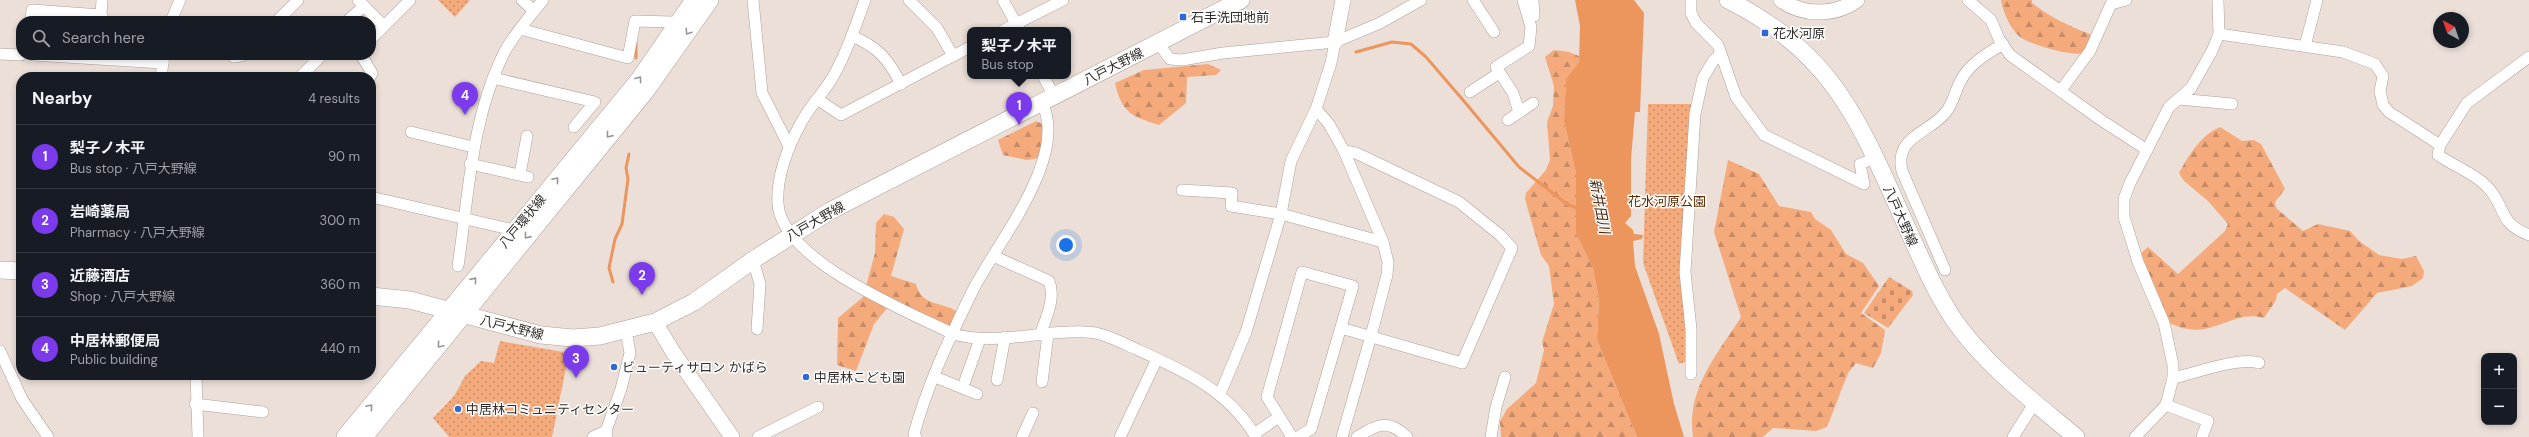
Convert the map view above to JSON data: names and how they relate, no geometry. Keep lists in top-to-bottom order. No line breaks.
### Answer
{"streets":{"main road":["八戸大野線","八戸環状線"]},"crossings":[["八戸大野線","八戸環状線"]],"water":["新井田川"],"parks":["花水河原公園"],"places":{"transit":["石手洗団地前","花水河原"],"other":["ビューティサロン かばら","中居林こども園","中居林コミュニティセンター"]},"north":"top left","page":{"search":"Search here","popup":["梨子ノ木平","Bus stop"],"heading":["Nearby","4 results"],"pins":["4","1","2","3"],"list":[{"mark":"1","name":"梨子ノ木平","note":"Bus stop · 八戸大野線","value":"90 m"},{"mark":"2","name":"岩崎薬局","note":"Pharmacy · 八戸大野線","value":"300 m"},{"mark":"3","name":"近藤酒店","note":"Shop · 八戸大野線","value":"360 m"},{"mark":"4","name":"中居林郵便局","note":"Public building","value":"440 m"}],"map_buttons":["+","−"]}}
